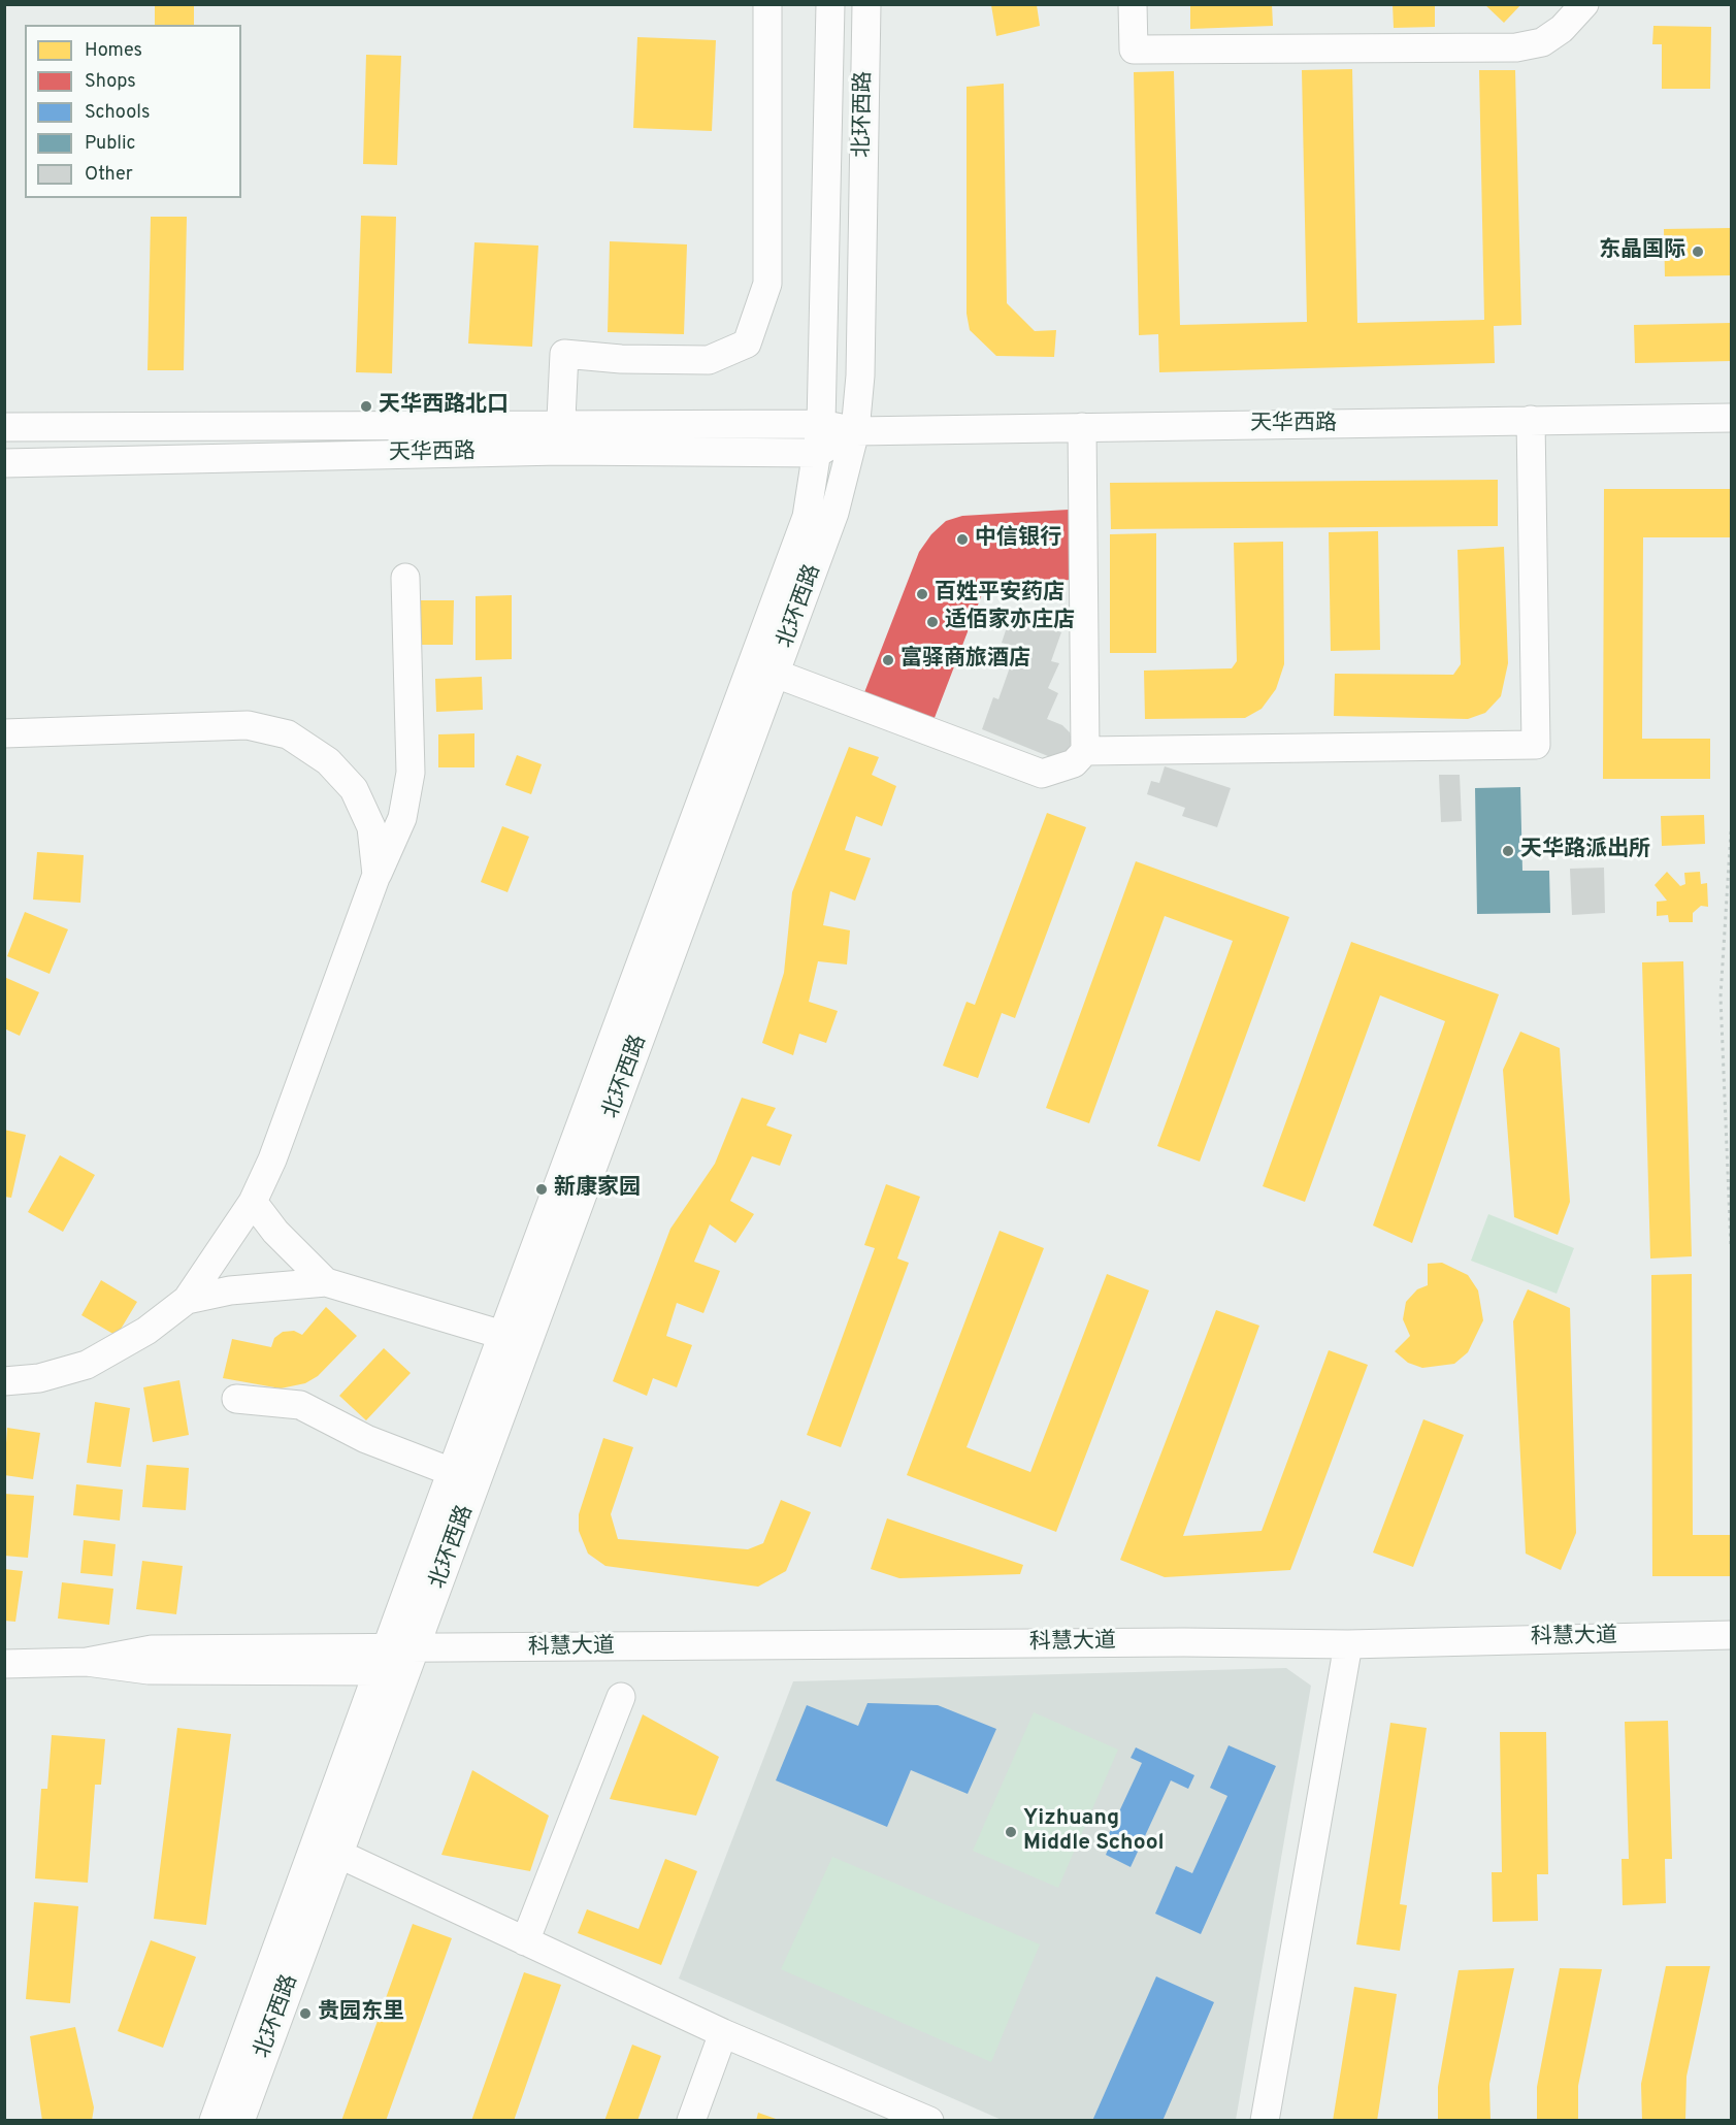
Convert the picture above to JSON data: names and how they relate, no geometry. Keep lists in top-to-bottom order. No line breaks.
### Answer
{"streets":{"street":["北环西路","天华西路","科慧大道"]},"crossings":[["北环西路","天华西路"],["北环西路","科慧大道"]],"places":["东晶国际","天华西路北口","中信银行","百姓平安药店","适佰家亦庄店","富驿商旅酒店","天华路派出所","新康家园","Yizhuang Middle School","贵园东里"],"legend":["Homes","Shops","Schools","Public","Other"]}
